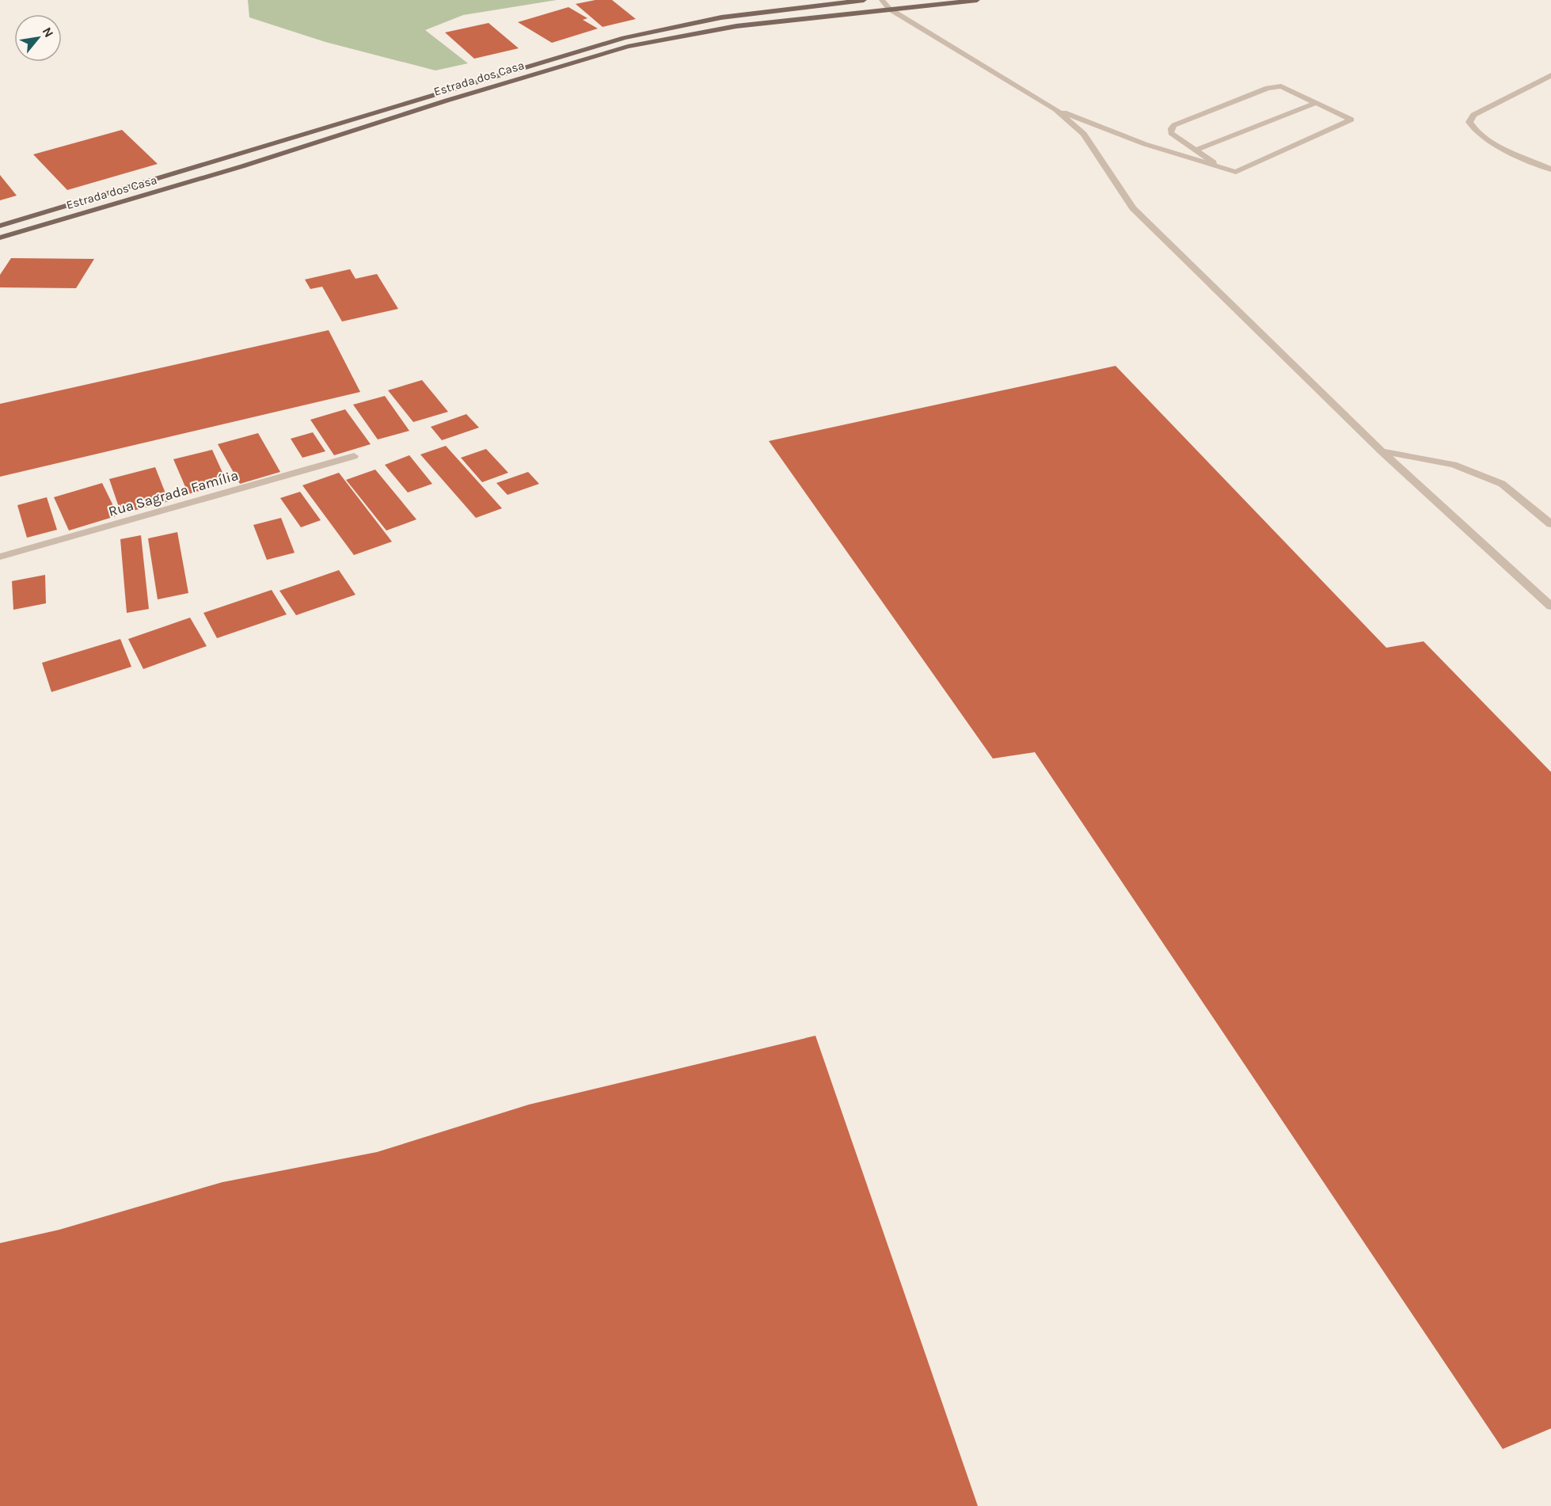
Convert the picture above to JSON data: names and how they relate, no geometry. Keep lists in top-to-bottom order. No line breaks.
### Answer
{"streets":{"main road":["Estrada dos Casa"],"street":["Rua Sagrada Família"]},"north":"top right"}
